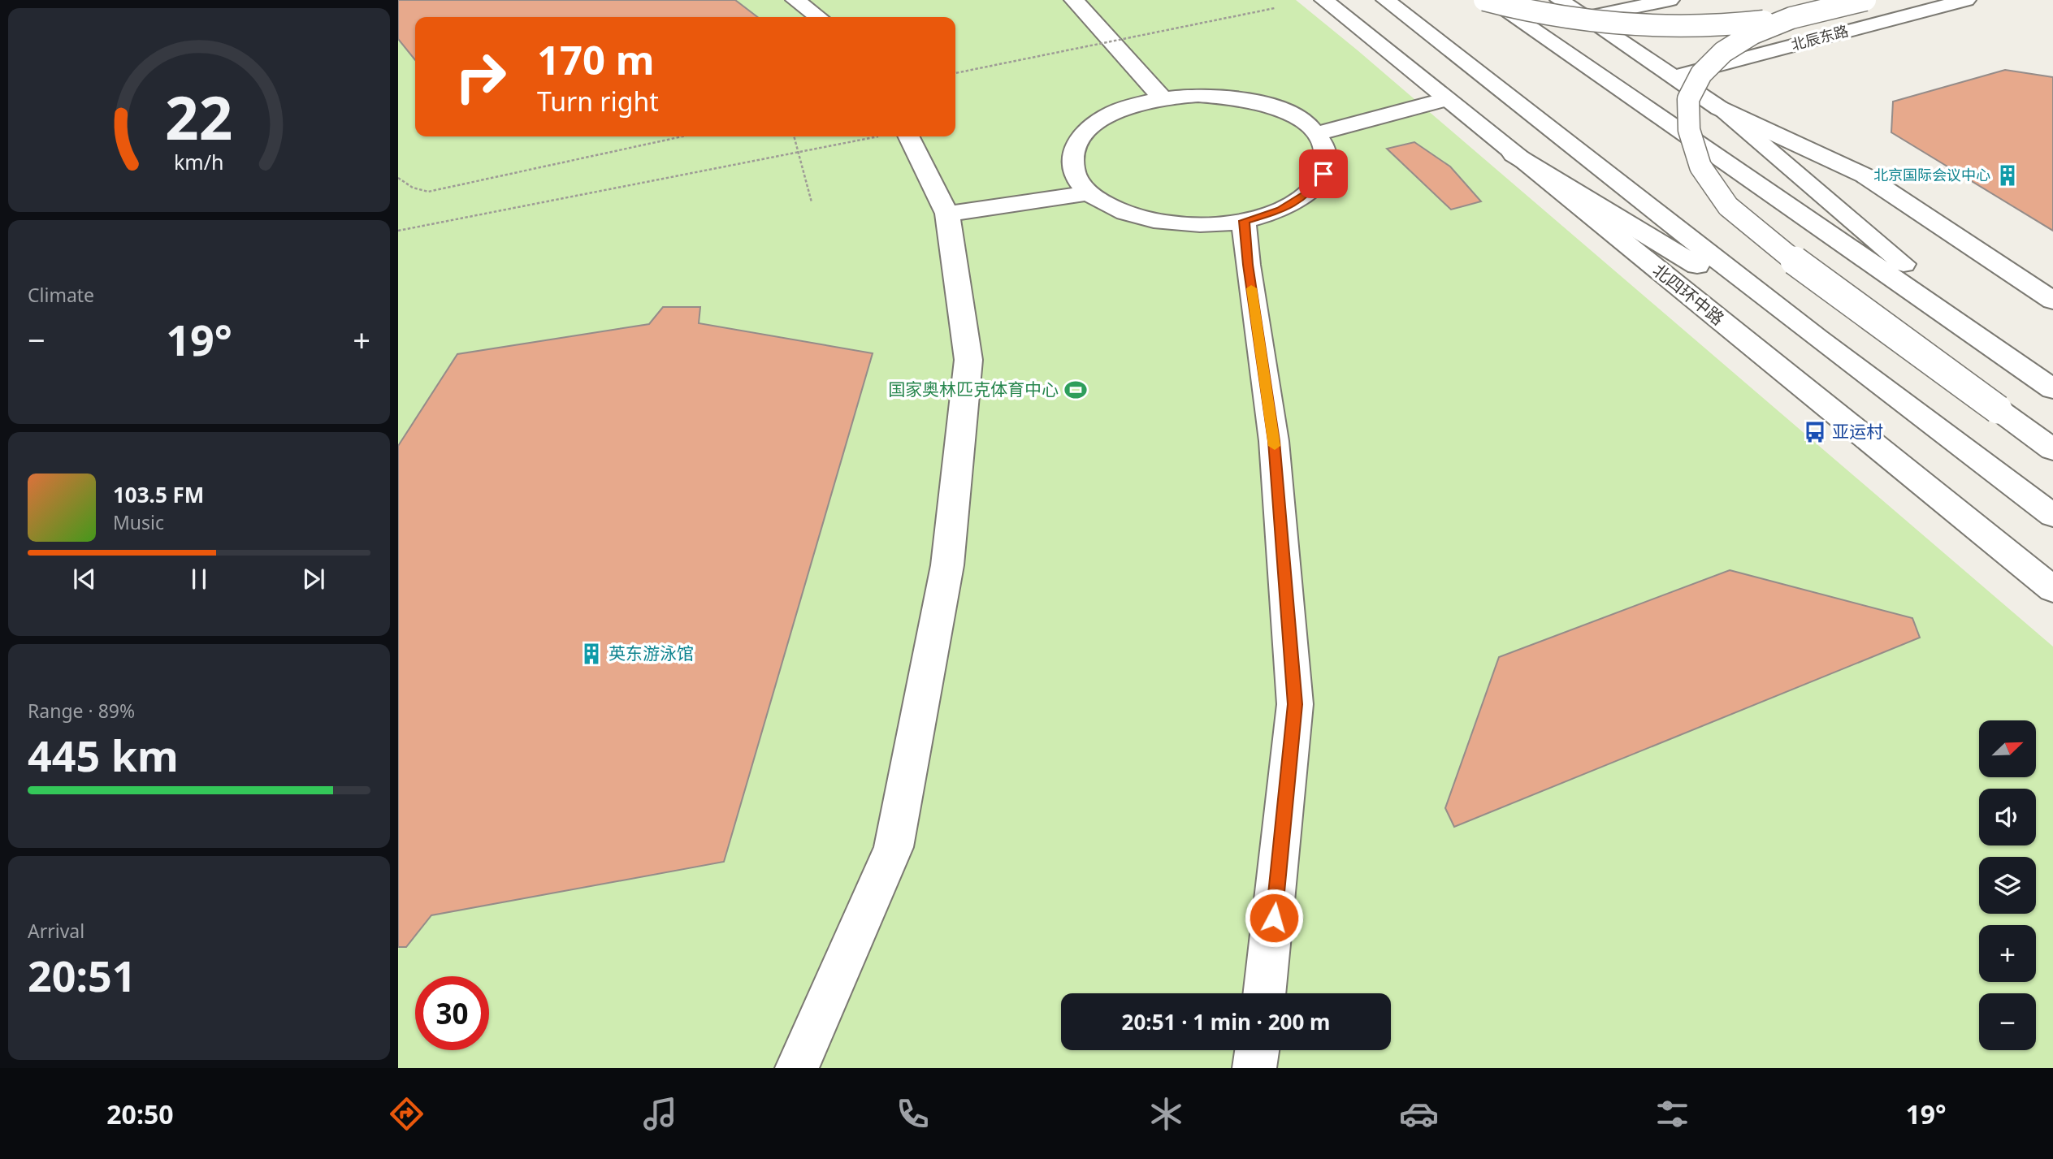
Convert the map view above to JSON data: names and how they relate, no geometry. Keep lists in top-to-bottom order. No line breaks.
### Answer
{"streets":{"main road":["北辰东路","北四环中路"]},"places":{"building":["北京国际会议中心","英东游泳馆"],"sports":["国家奥林匹克体育中心"],"bus stop":["亚运村"]},"north":"top right","page":{"turn":["170 m","Turn right"],"tile":["Climate",["Range · 89%","445 km"],["Arrival","20:51"]],"heat":["−","19°","+"],"song":["103.5 FM","Music"],"map_buttons":["+","−"],"limit":"30","trip":"20:51 · 1 min · 200 m","tabs":["20:50","19°"],"gauge":["22","km/h"]}}
